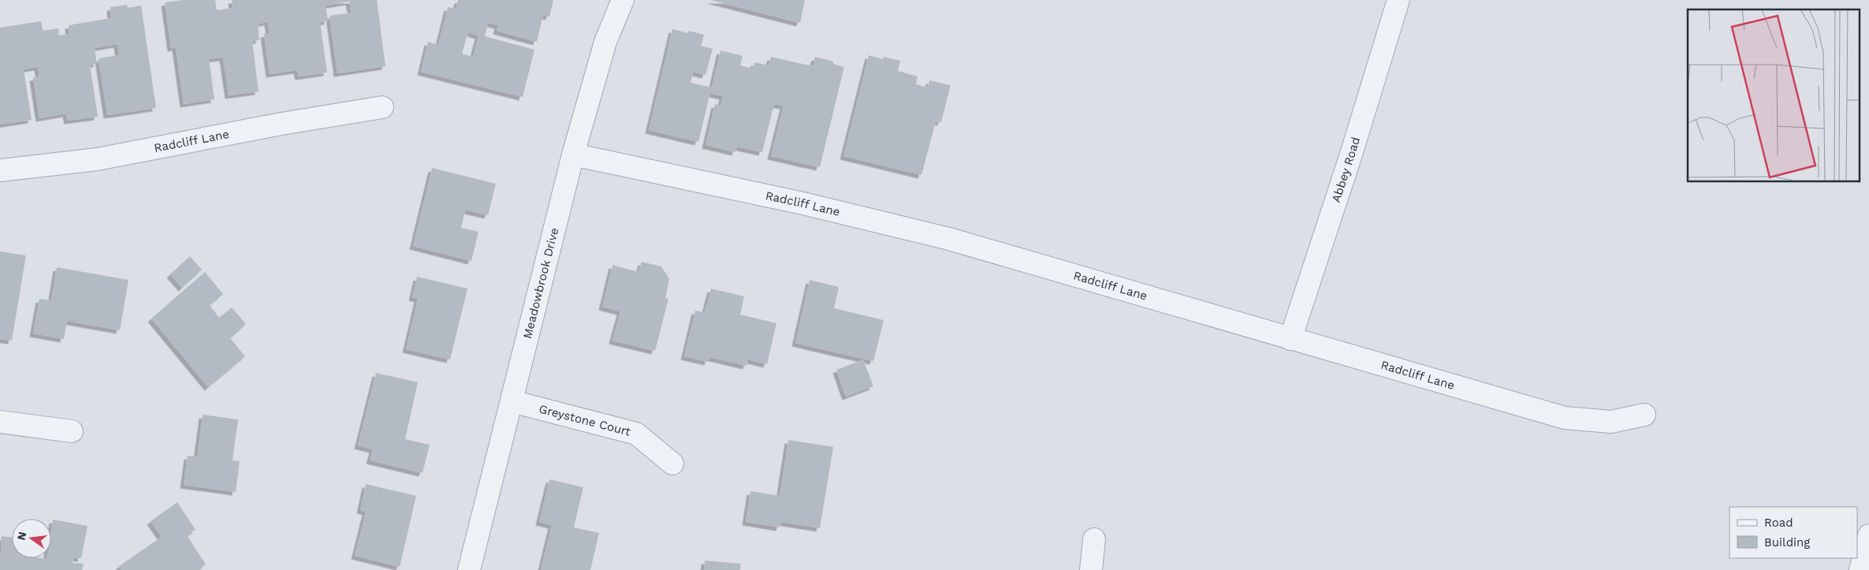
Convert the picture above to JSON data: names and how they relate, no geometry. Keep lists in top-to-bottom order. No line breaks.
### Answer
{"streets":{"street":["Radcliff Lane","Abbey Road","Meadowbrook Drive","Greystone Court"]},"crossings":[["Radcliff Lane","Abbey Road"],["Radcliff Lane","Meadowbrook Drive"],["Meadowbrook Drive","Greystone Court"]],"legend":["Road","Building"],"north":"left"}
